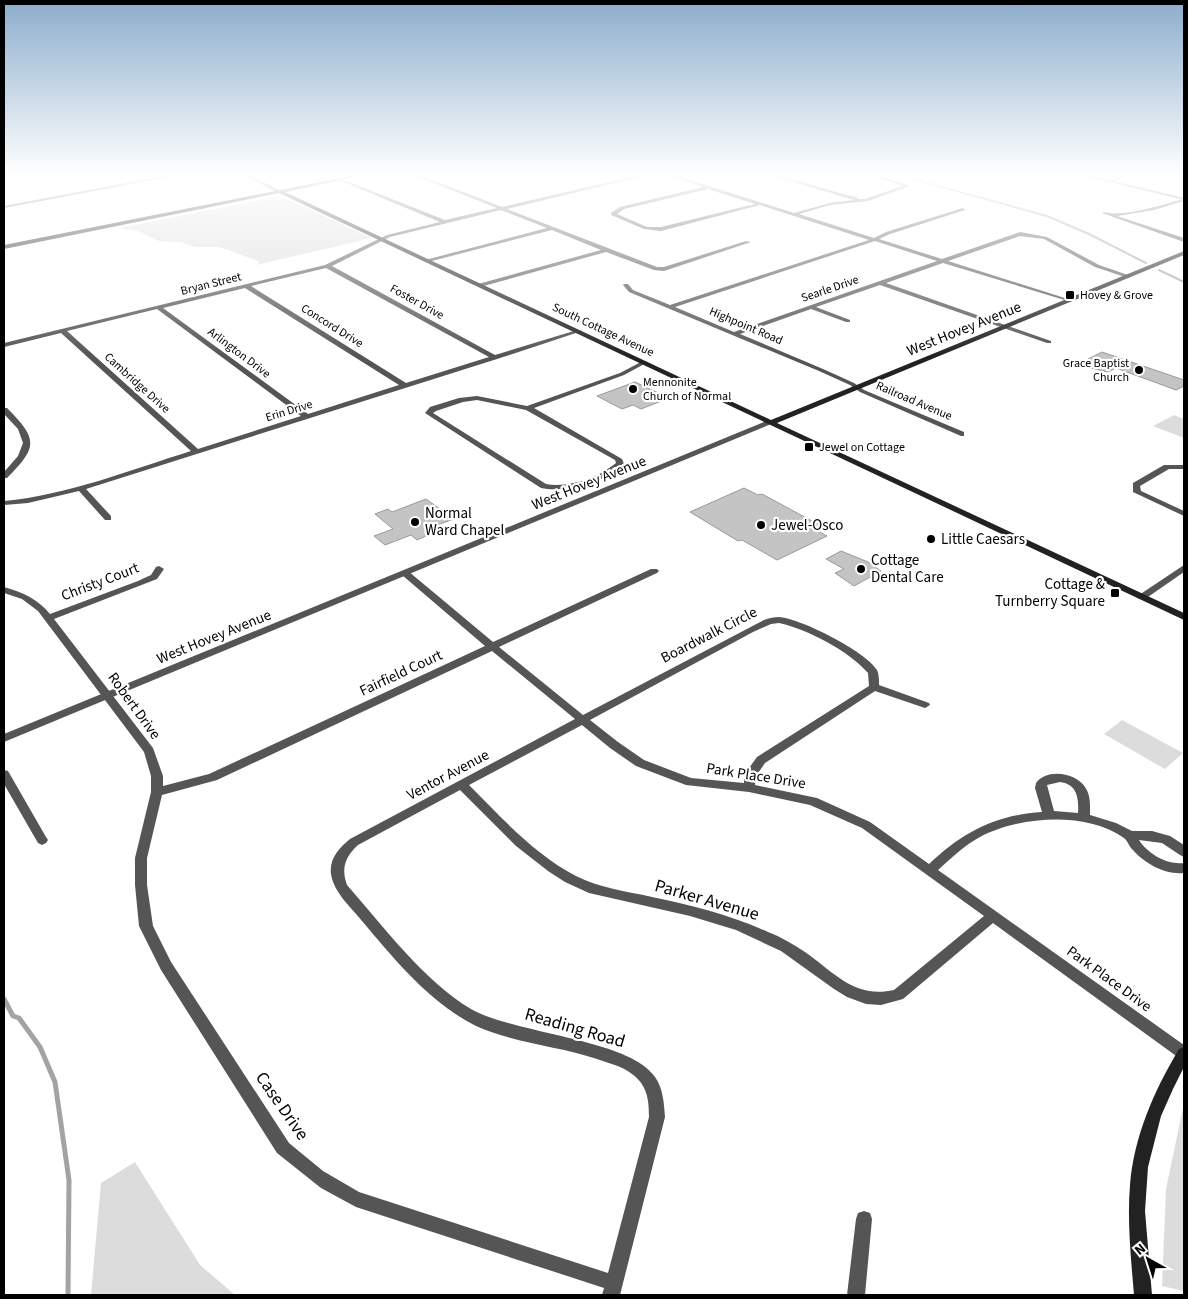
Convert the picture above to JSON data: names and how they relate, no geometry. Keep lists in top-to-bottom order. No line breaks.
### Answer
{"streets":{"main road":["West Hovey Avenue","South Cottage Avenue"],"street":["Bryan Street","Searle Drive","Foster Drive","Concord Drive","Highpoint Road","Arlington Drive","Cambridge Drive","Railroad Avenue","Erin Drive","Christy Court","Boardwalk Circle","Fairfield Court","Robert Drive","Ventor Avenue","Park Place Drive","Parker Avenue","Reading Road","Case Drive"]},"crossings":[["Bryan Street","Foster Drive"],["Bryan Street","Concord Drive"],["Bryan Street","South Cottage Avenue"],["Bryan Street","Arlington Drive"],["Bryan Street","Cambridge Drive"],["Searle Drive","Highpoint Road"],["Searle Drive","West Hovey Avenue"],["Foster Drive","Erin Drive"],["Concord Drive","Erin Drive"],["Highpoint Road","West Hovey Avenue"],["Highpoint Road","Railroad Avenue"],["West Hovey Avenue","South Cottage Avenue"],["West Hovey Avenue","Railroad Avenue"],["West Hovey Avenue","Robert Drive"],["West Hovey Avenue","Park Place Drive"],["South Cottage Avenue","Erin Drive"],["Arlington Drive","Erin Drive"],["Cambridge Drive","Erin Drive"],["Christy Court","Robert Drive"],["Boardwalk Circle","Ventor Avenue"],["Boardwalk Circle","Park Place Drive"],["Fairfield Court","Robert Drive"],["Fairfield Court","Park Place Drive"],["Robert Drive","Case Drive"],["Ventor Avenue","Park Place Drive"],["Ventor Avenue","Parker Avenue"],["Ventor Avenue","Reading Road"],["Park Place Drive","Parker Avenue"],["Reading Road","Case Drive"]],"places":{"transit":["Hovey & Grove","Jewel on Cottage","Cottage & Turnberry Square"],"other":["Grace Baptist Church","Mennonite Church of Normal","Normal Ward Chapel","Jewel-Osco","Little Caesars","Cottage Dental Care"]},"north":"top left"}
